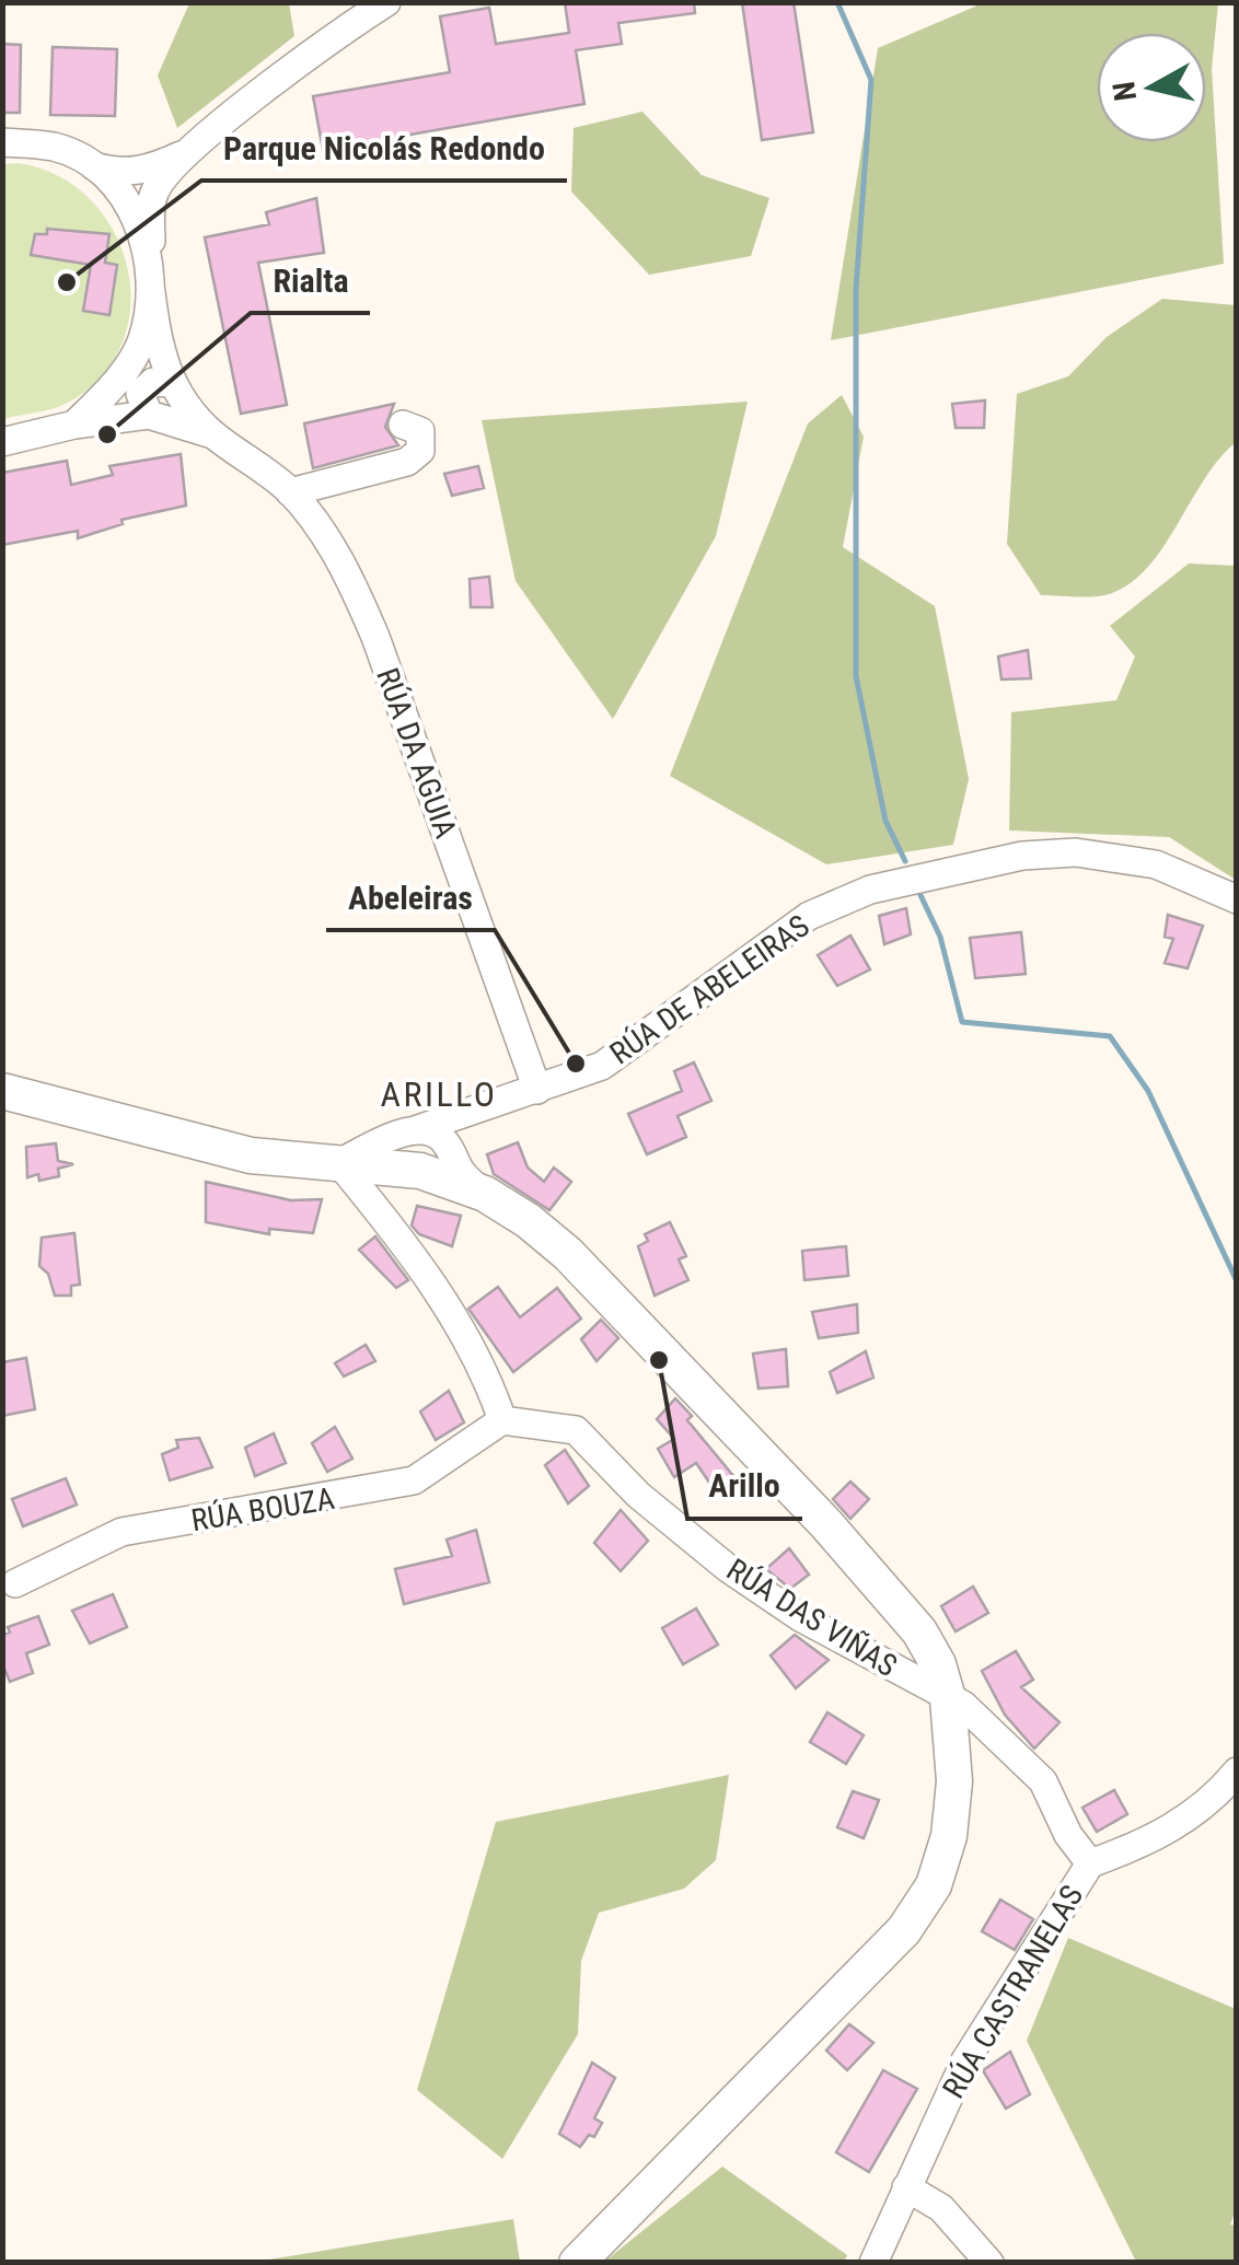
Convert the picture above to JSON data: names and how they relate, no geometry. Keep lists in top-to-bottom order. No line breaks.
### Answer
{"streets":{"street":["RÚA DA AGUIA","RÚA DE ABELEIRAS","RÚA BOUZA","RÚA DAS VIÑAS","RÚA CASTRANELAS"]},"crossings":[["RÚA DA AGUIA","RÚA DE ABELEIRAS"],["RÚA BOUZA","RÚA DAS VIÑAS"],["RÚA DAS VIÑAS","RÚA CASTRANELAS"]],"districts":["ARILLO"],"places":["Parque Nicolás Redondo","Rialta","Abeleiras","Arillo"],"north":"left"}
